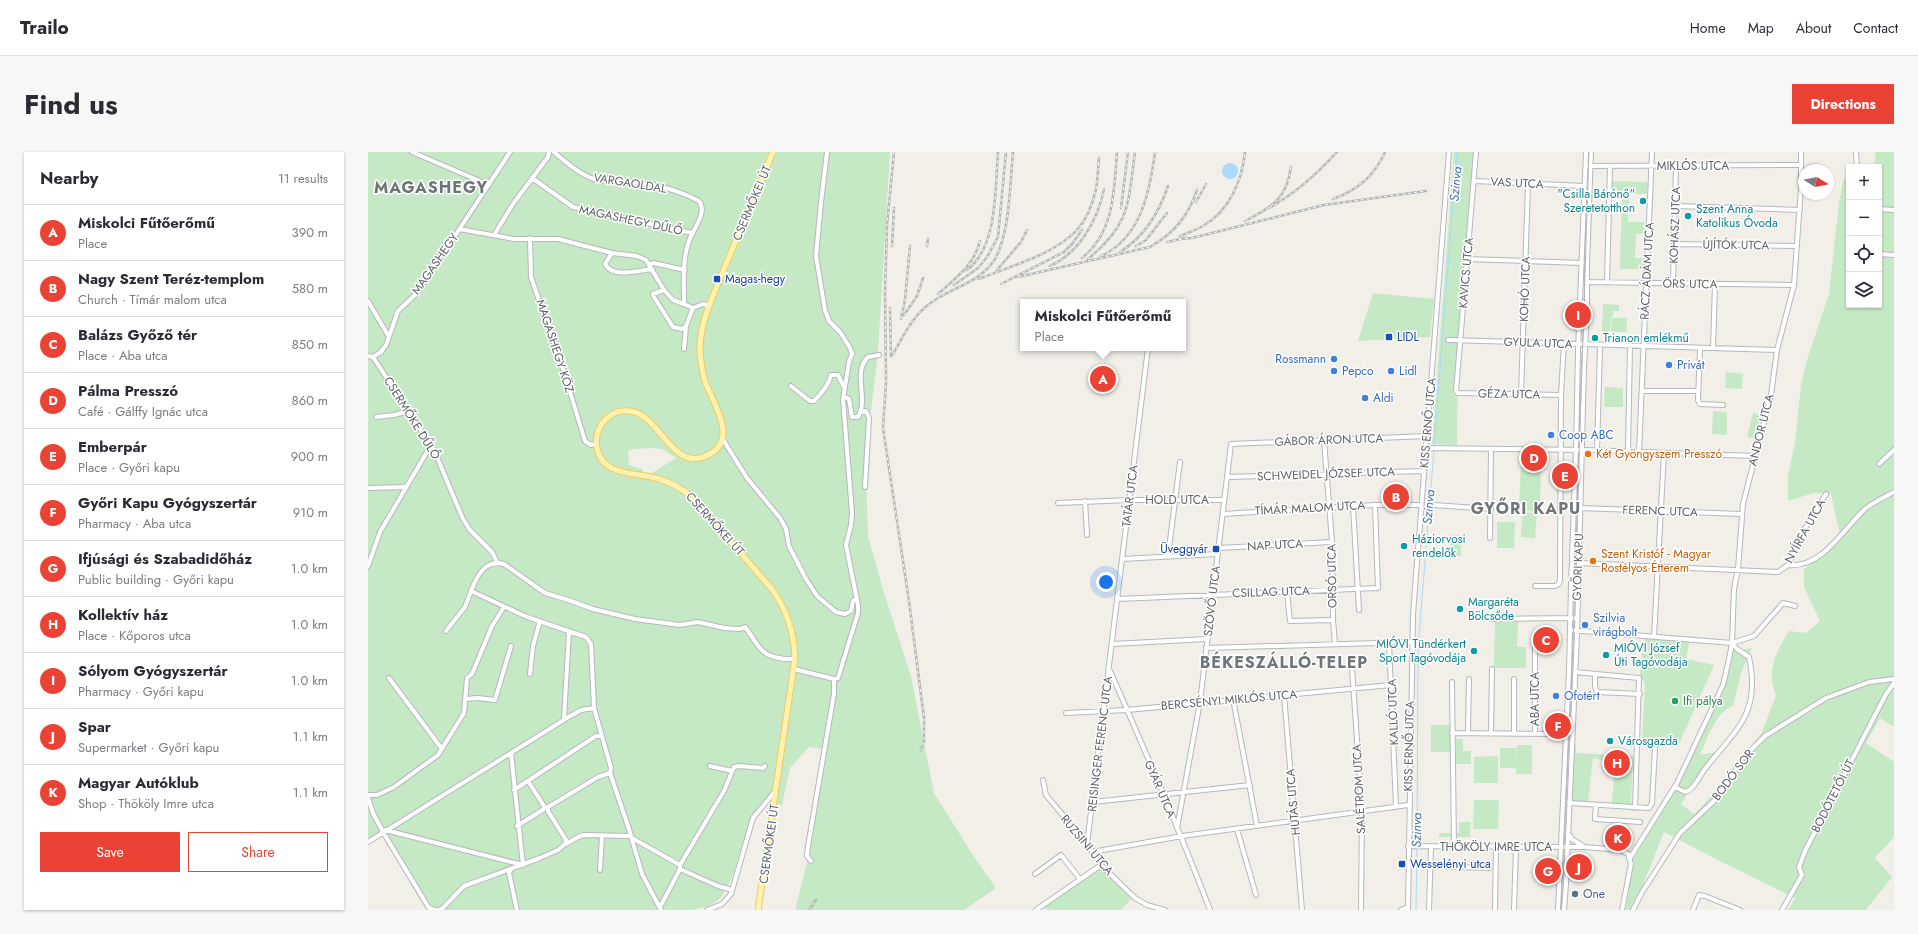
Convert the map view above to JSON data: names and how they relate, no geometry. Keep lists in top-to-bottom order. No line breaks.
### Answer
{"streets":{"main road":["CSERMŐKEI ÚT"],"street":["MIKLÓS UTCA","VARGAOLDAL","VAS UTCA","MAGASHEGY DŰLŐ","KOHÁSZ UTCA","ÚJÍTÓK UTCA","MAGASHEGY","RÁCZ ÁDÁM UTCA","KAVICS UTCA","ÖRS UTCA","KOHÓ UTCA","GYULA UTCA","MAGASHEGY KÖZ","GÉZA UTCA","CSERMŐKE DŰLŐ","KISS ERNŐ UTCA","ANDOR UTCA","GÁBOR ÁRON UTCA","SCHWEIDEL JÓZSEF UTCA","TATÁR UTCA","HOLD UTCA","TÍMÁR MALOM UTCA","FERENC UTCA","NYÍRFA UTCA","NAP UTCA","GYŐRI KAPU","ORSÓ UTCA","CSILLAG UTCA","SZÖVŐ UTCA","ABA UTCA","BERCSÉNYI MIKLÓS UTCA","KALLÓ UTCA","REISINGER FERENC UTCA","BODÓ SOR","GYÁR UTCA","SALÉTROM UTCA","BODÓTETŐI ÚT","HUTÁS UTCA","RUZSINI UTCA","THÖKÖLY IMRE UTCA"]},"crossings":[["MIKLÓS UTCA","KOHÁSZ UTCA"],["MIKLÓS UTCA","RÁCZ ÁDÁM UTCA"],["MIKLÓS UTCA","GYŐRI KAPU"],["VARGAOLDAL","MAGASHEGY DŰLŐ"],["VAS UTCA","KAVICS UTCA"],["VAS UTCA","KOHÓ UTCA"],["VAS UTCA","GYŐRI KAPU"],["CSERMŐKEI ÚT","MAGASHEGY KÖZ"],["KOHÁSZ UTCA","ÚJÍTÓK UTCA"],["KOHÁSZ UTCA","ÖRS UTCA"],["ÚJÍTÓK UTCA","ANDOR UTCA"],["MAGASHEGY","CSERMŐKE DŰLŐ"],["RÁCZ ÁDÁM UTCA","ÖRS UTCA"],["RÁCZ ÁDÁM UTCA","GYULA UTCA"],["KAVICS UTCA","GYULA UTCA"],["KAVICS UTCA","GÉZA UTCA"],["ÖRS UTCA","ANDOR UTCA"],["ÖRS UTCA","GYŐRI KAPU"],["KOHÓ UTCA","GYULA UTCA"],["KOHÓ UTCA","GÉZA UTCA"],["GYULA UTCA","ANDOR UTCA"],["GYULA UTCA","GYŐRI KAPU"],["GÉZA UTCA","GYŐRI KAPU"],["KISS ERNŐ UTCA","GÁBOR ÁRON UTCA"],["KISS ERNŐ UTCA","SCHWEIDEL JÓZSEF UTCA"],["KISS ERNŐ UTCA","TÍMÁR MALOM UTCA"],["KISS ERNŐ UTCA","THÖKÖLY IMRE UTCA"],["ANDOR UTCA","FERENC UTCA"],["ANDOR UTCA","NYÍRFA UTCA"],["ANDOR UTCA","THÖKÖLY IMRE UTCA"],["GÁBOR ÁRON UTCA","ORSÓ UTCA"],["GÁBOR ÁRON UTCA","SZÖVŐ UTCA"],["SCHWEIDEL JÓZSEF UTCA","ORSÓ UTCA"],["SCHWEIDEL JÓZSEF UTCA","SZÖVŐ UTCA"],["TATÁR UTCA","HOLD UTCA"],["TATÁR UTCA","CSILLAG UTCA"],["TATÁR UTCA","REISINGER FERENC UTCA"],["HOLD UTCA","SZÖVŐ UTCA"],["TÍMÁR MALOM UTCA","ORSÓ UTCA"],["TÍMÁR MALOM UTCA","CSILLAG UTCA"],["TÍMÁR MALOM UTCA","SZÖVŐ UTCA"],["FERENC UTCA","GYŐRI KAPU"],["NYÍRFA UTCA","GYŐRI KAPU"],["NAP UTCA","ORSÓ UTCA"],["NAP UTCA","SZÖVŐ UTCA"],["GYŐRI KAPU","ABA UTCA"],["GYŐRI KAPU","THÖKÖLY IMRE UTCA"],["ORSÓ UTCA","CSILLAG UTCA"],["CSILLAG UTCA","SZÖVŐ UTCA"],["SZÖVŐ UTCA","BERCSÉNYI MIKLÓS UTCA"],["SZÖVŐ UTCA","GYÁR UTCA"],["BERCSÉNYI MIKLÓS UTCA","KALLÓ UTCA"],["BERCSÉNYI MIKLÓS UTCA","REISINGER FERENC UTCA"],["BERCSÉNYI MIKLÓS UTCA","GYÁR UTCA"],["BERCSÉNYI MIKLÓS UTCA","SALÉTROM UTCA"],["BERCSÉNYI MIKLÓS UTCA","HUTÁS UTCA"],["REISINGER FERENC UTCA","GYÁR UTCA"],["REISINGER FERENC UTCA","RUZSINI UTCA"]],"districts":["MAGASHEGY","GYŐRI KAPU","BÉKESZÁLLÓ-TELEP"],"water":["Szinva"],"places":{"other":["\"Csilla Bárónő\" Szeretetotthon","Szent Anna Katolikus Óvoda","Trianon emlékmű","Rossmann","Privát","Pepco","Lidl","Aldi","Coop ABC","Két Gyöngyszem Presszó","Háziorvosi rendelők","Szent Kristóf - Magyar Rostélyos Étterem","Margaréta Bölcsőde","Szilvia virágbolt","MIÓVI Tündérkert Sport Tagóvodája","MIÓVI József Úti Tagóvodája","Ofotért","Ifi pálya","Városgazda","One"],"transit":["Magas-hegy","LIDL","Üveggyár","Wesselényi utca"]},"north":"right","page":{"header":"Trailo","nav":["Home","Map","About","Contact"],"title":"Find us","buttons":["Directions",["Save","Share"]],"heading":["Nearby","11 results"],"map_buttons":["+","−"],"list":[{"mark":"A","name":"Miskolci Fűtőerőmű","note":"Place","value":"390 m"},{"mark":"B","name":"Nagy Szent Teréz-templom","note":"Church · Tímár malom utca","value":"580 m"},{"mark":"C","name":"Balázs Győző tér","note":"Place · Aba utca","value":"850 m"},{"mark":"D","name":"Pálma Presszó","note":"Café · Gálffy Ignác utca","value":"860 m"},{"mark":"E","name":"Emberpár","note":"Place · Győri kapu","value":"900 m"},{"mark":"F","name":"Győri Kapu Gyógyszertár","note":"Pharmacy · Aba utca","value":"910 m"},{"mark":"G","name":"Ifjúsági és Szabadidőház","note":"Public building · Győri kapu","value":"1.0 km"},{"mark":"H","name":"Kollektív ház","note":"Place · Kőporos utca","value":"1.0 km"},{"mark":"I","name":"Sólyom Gyógyszertár","note":"Pharmacy · Győri kapu","value":"1.0 km"},{"mark":"J","name":"Spar","note":"Supermarket · Győri kapu","value":"1.1 km"},{"mark":"K","name":"Magyar Autóklub","note":"Shop · Thököly Imre utca","value":"1.1 km"}],"popup":["Miskolci Fűtőerőmű","Place"],"pins":["I","A","D","E","B","C","F","H","K","J","G"]}}
